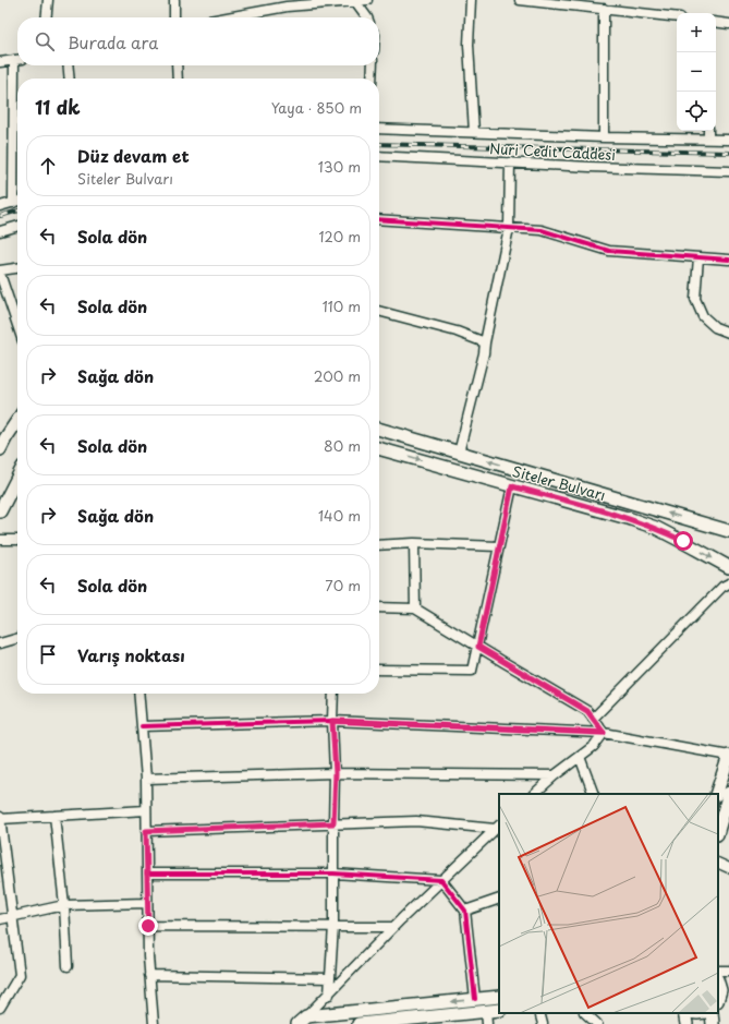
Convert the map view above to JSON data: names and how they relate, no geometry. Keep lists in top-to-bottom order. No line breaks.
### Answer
{"streets":{"main road":["Siteler Bulvarı"],"street":["Nuri Cedit Caddesi"]},"page":{"map_buttons":["+","−"],"search":"Burada ara","heading":["11 dk","Yaya · 850 m"],"list":[["Düz devam et","Siteler Bulvarı","130 m"],["Sola dön","120 m"],["Sola dön","110 m"],["Sağa dön","200 m"],["Sola dön","80 m"],["Sağa dön","140 m"],["Sola dön","70 m"],"Varış noktası"]}}
